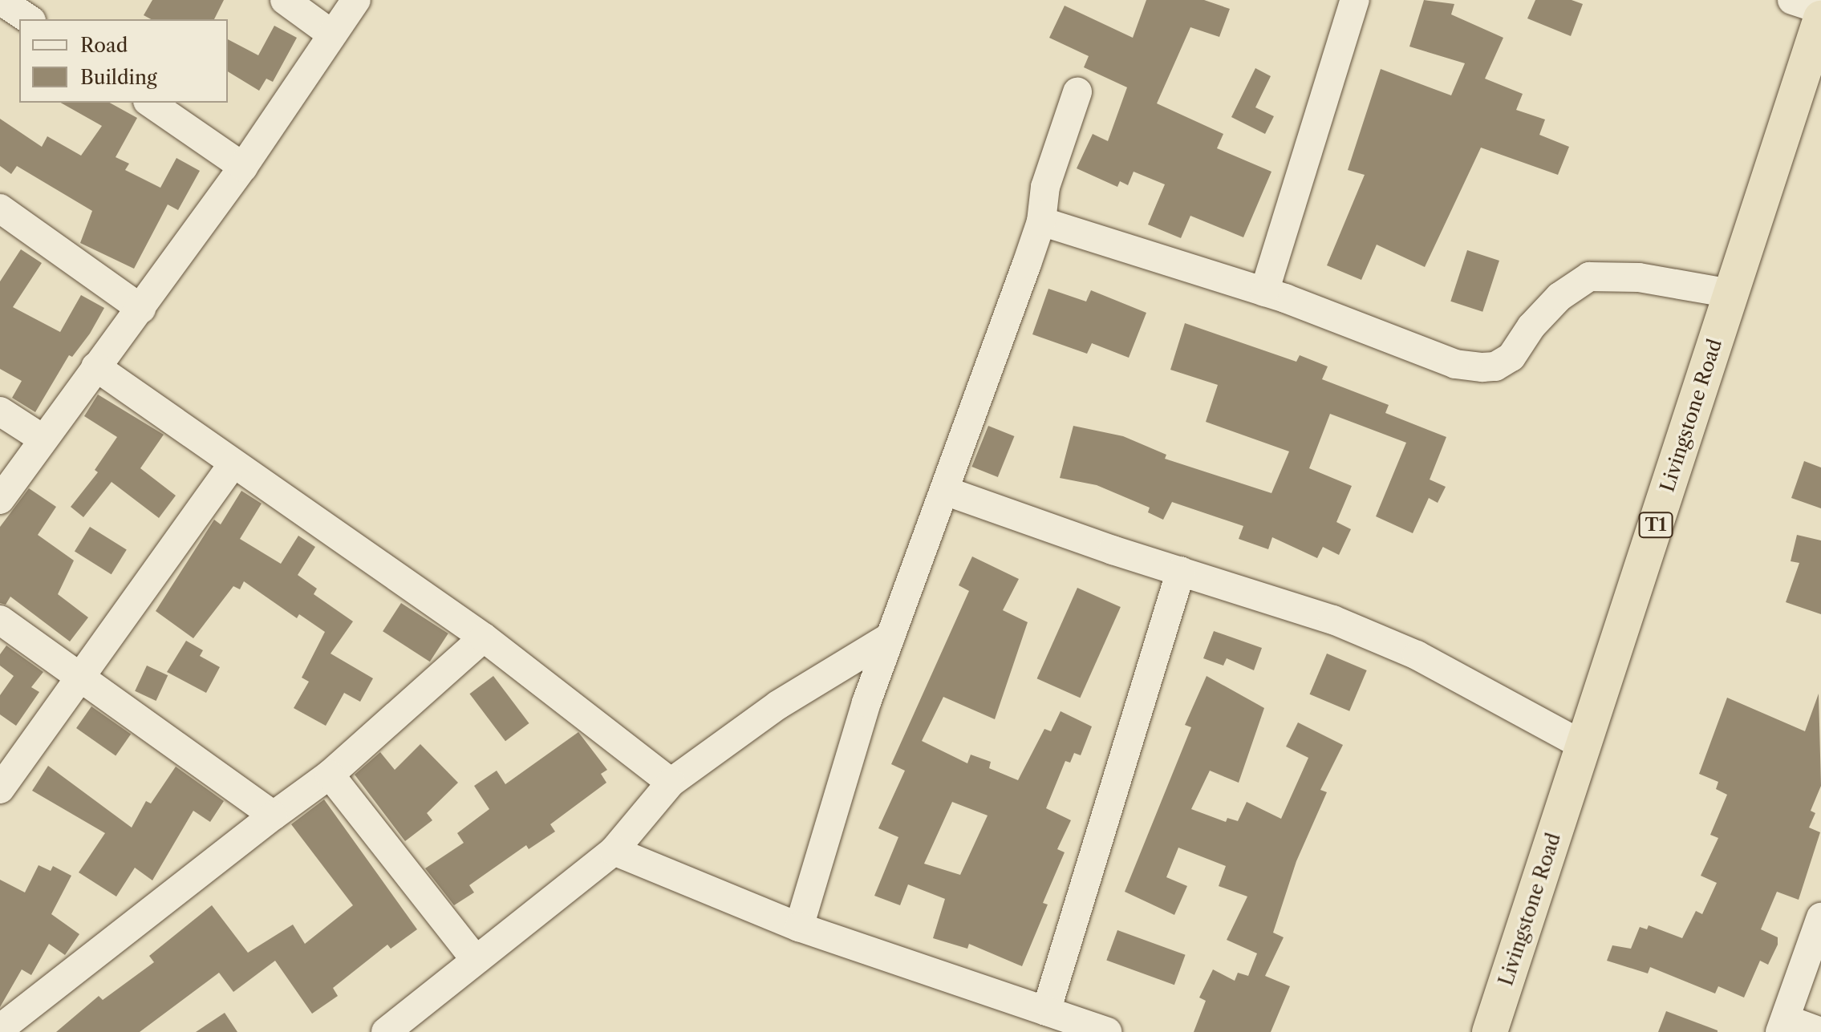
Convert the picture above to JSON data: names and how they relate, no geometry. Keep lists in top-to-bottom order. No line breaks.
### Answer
{"streets":{"highway":["Livingstone Road","T1"]},"legend":["Road","Building"]}
